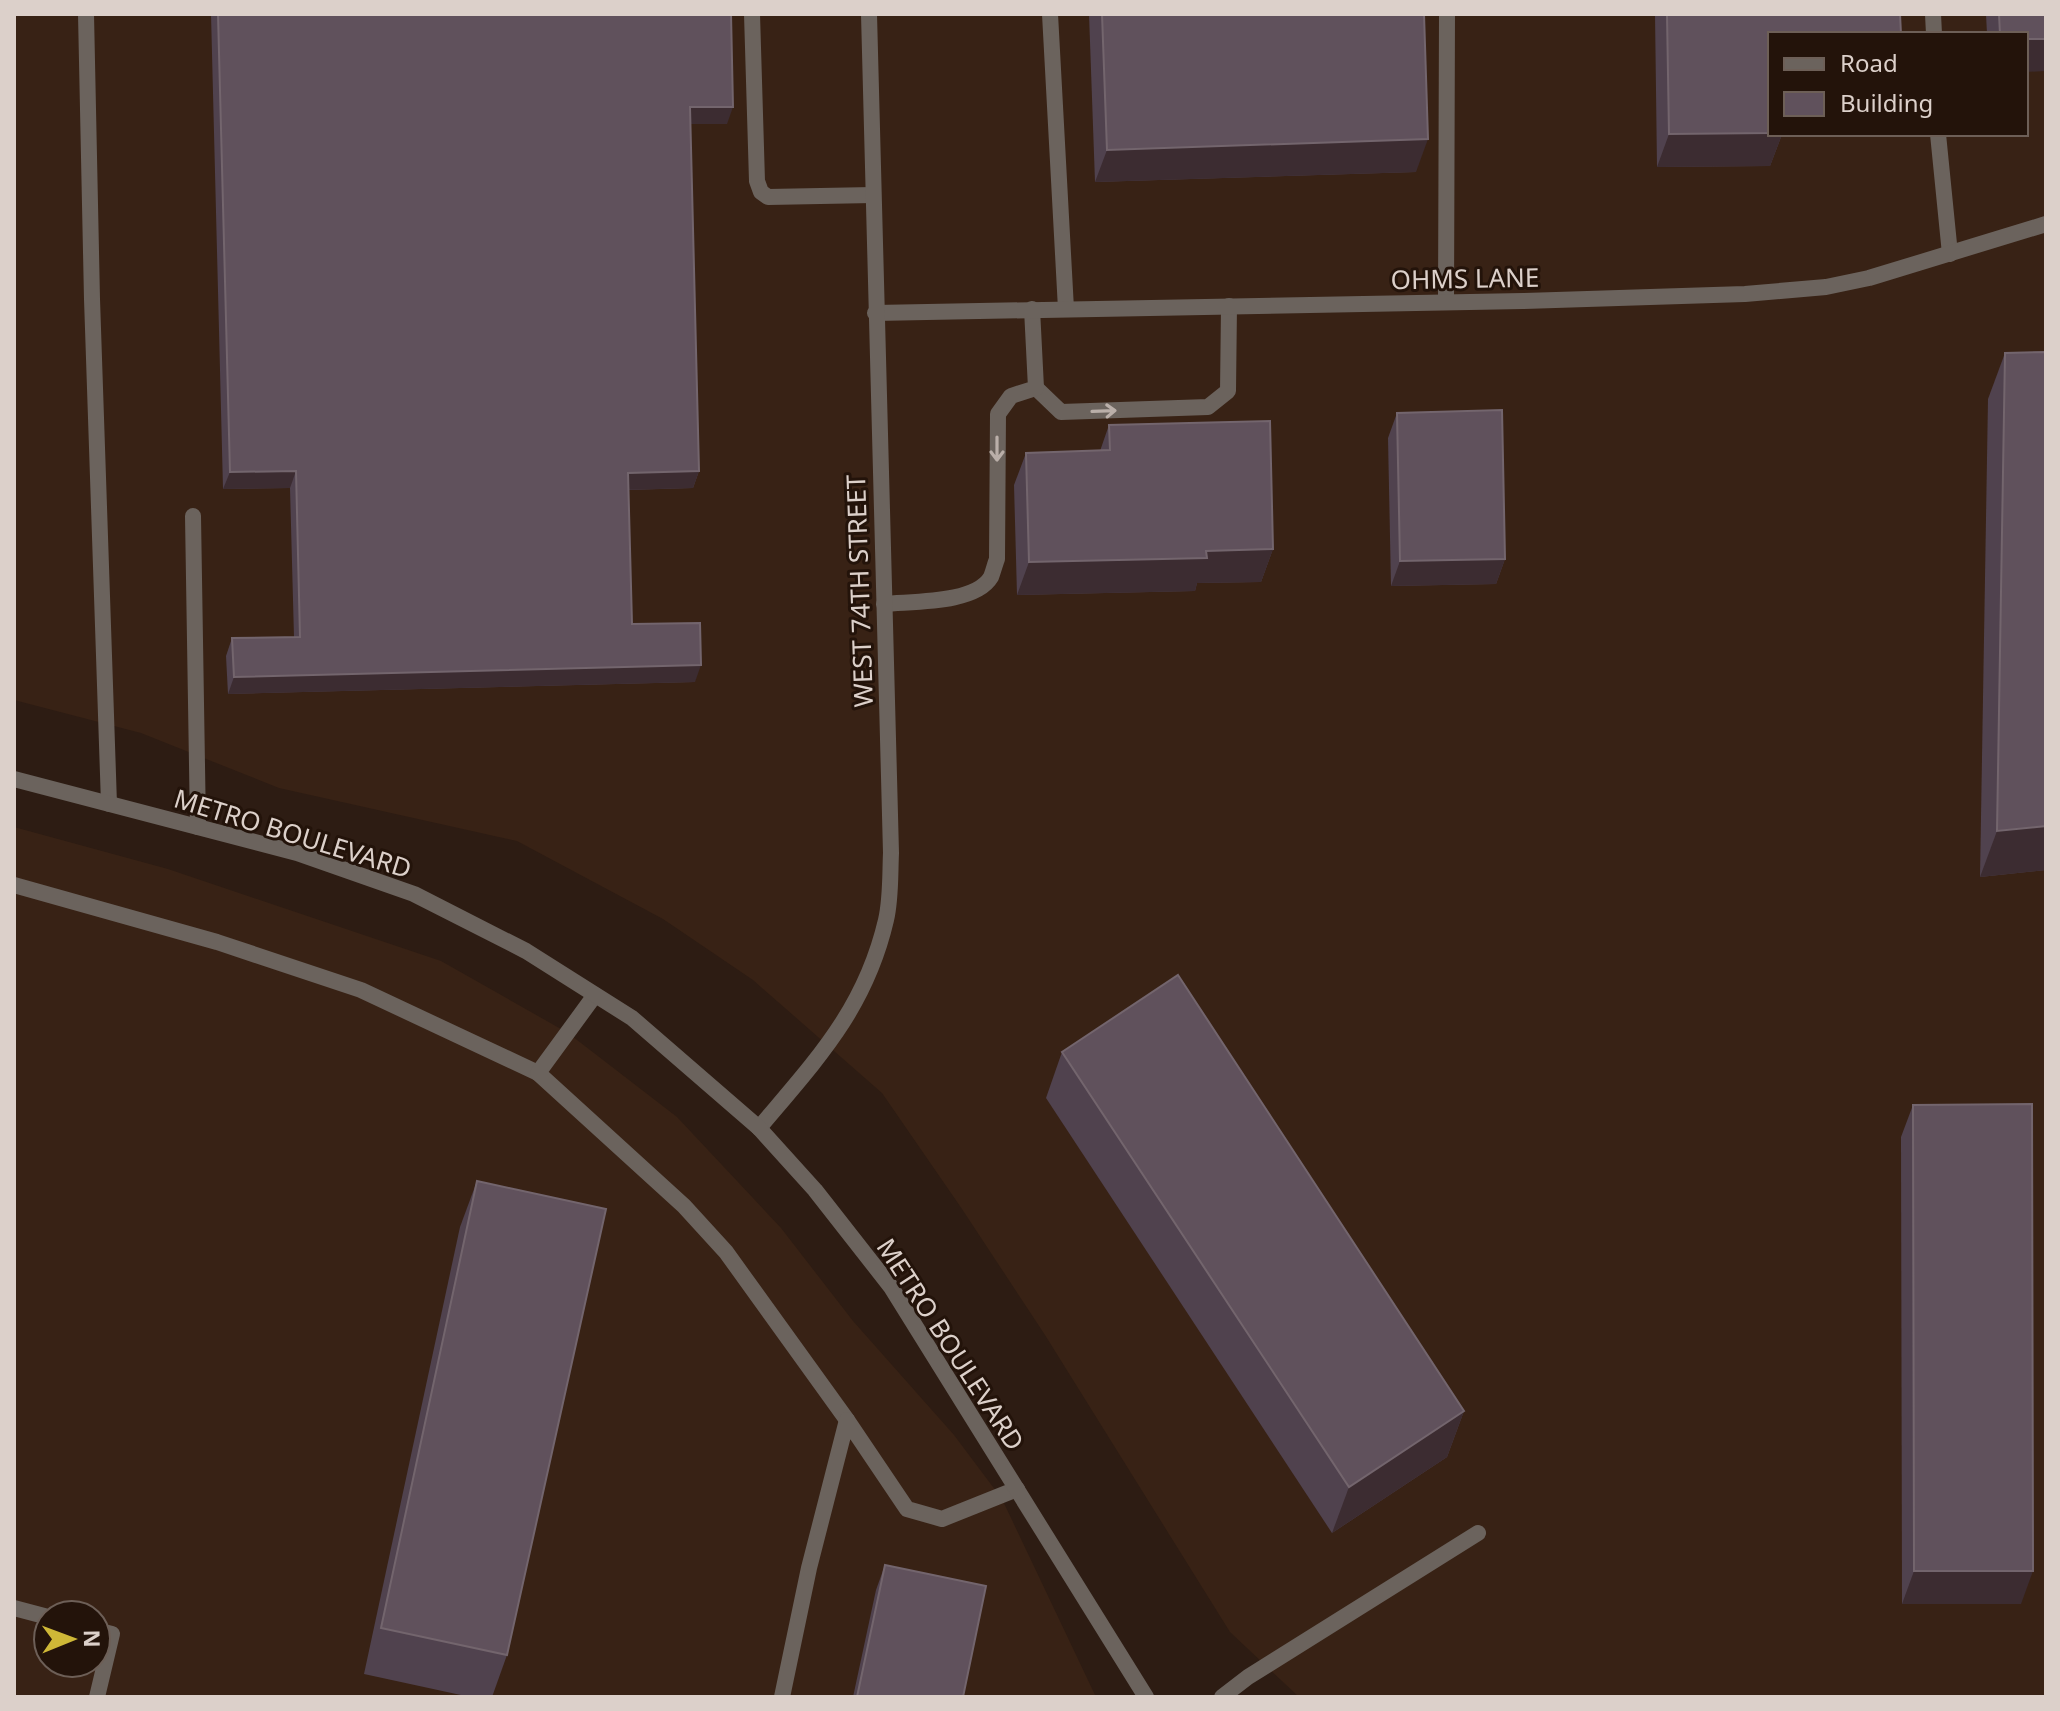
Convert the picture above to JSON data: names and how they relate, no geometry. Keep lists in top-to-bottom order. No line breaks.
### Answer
{"streets":{"street":["OHMS LANE","WEST 74TH STREET","METRO BOULEVARD"]},"crossings":[["OHMS LANE","WEST 74TH STREET"],["WEST 74TH STREET","METRO BOULEVARD"]],"legend":["Road","Building"],"north":"right"}
